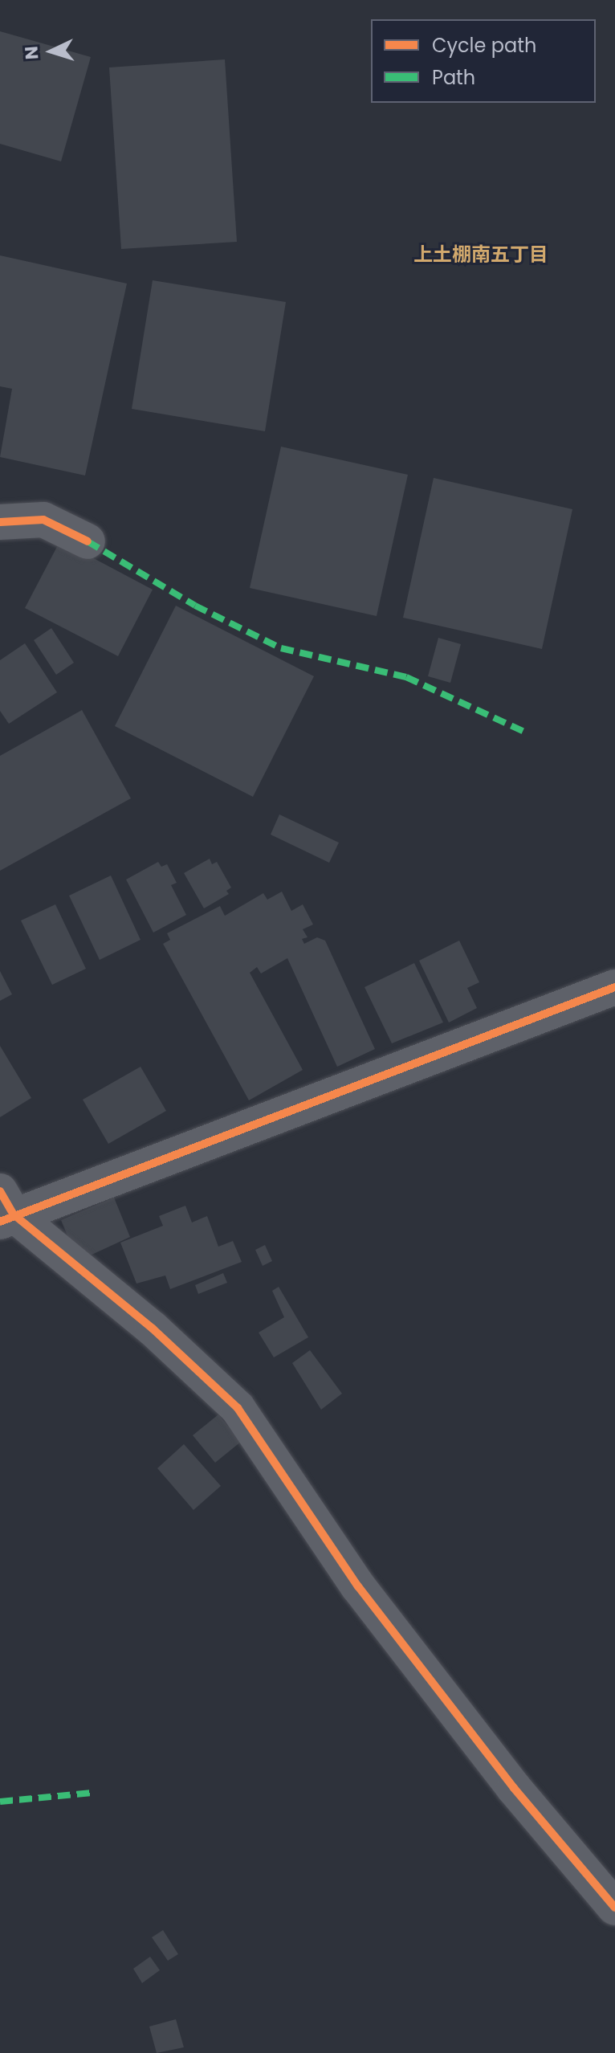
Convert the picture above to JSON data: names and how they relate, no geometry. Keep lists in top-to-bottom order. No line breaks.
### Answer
{"districts":["上土棚南五丁目"],"legend":["Cycle path","Path"],"north":"left"}
